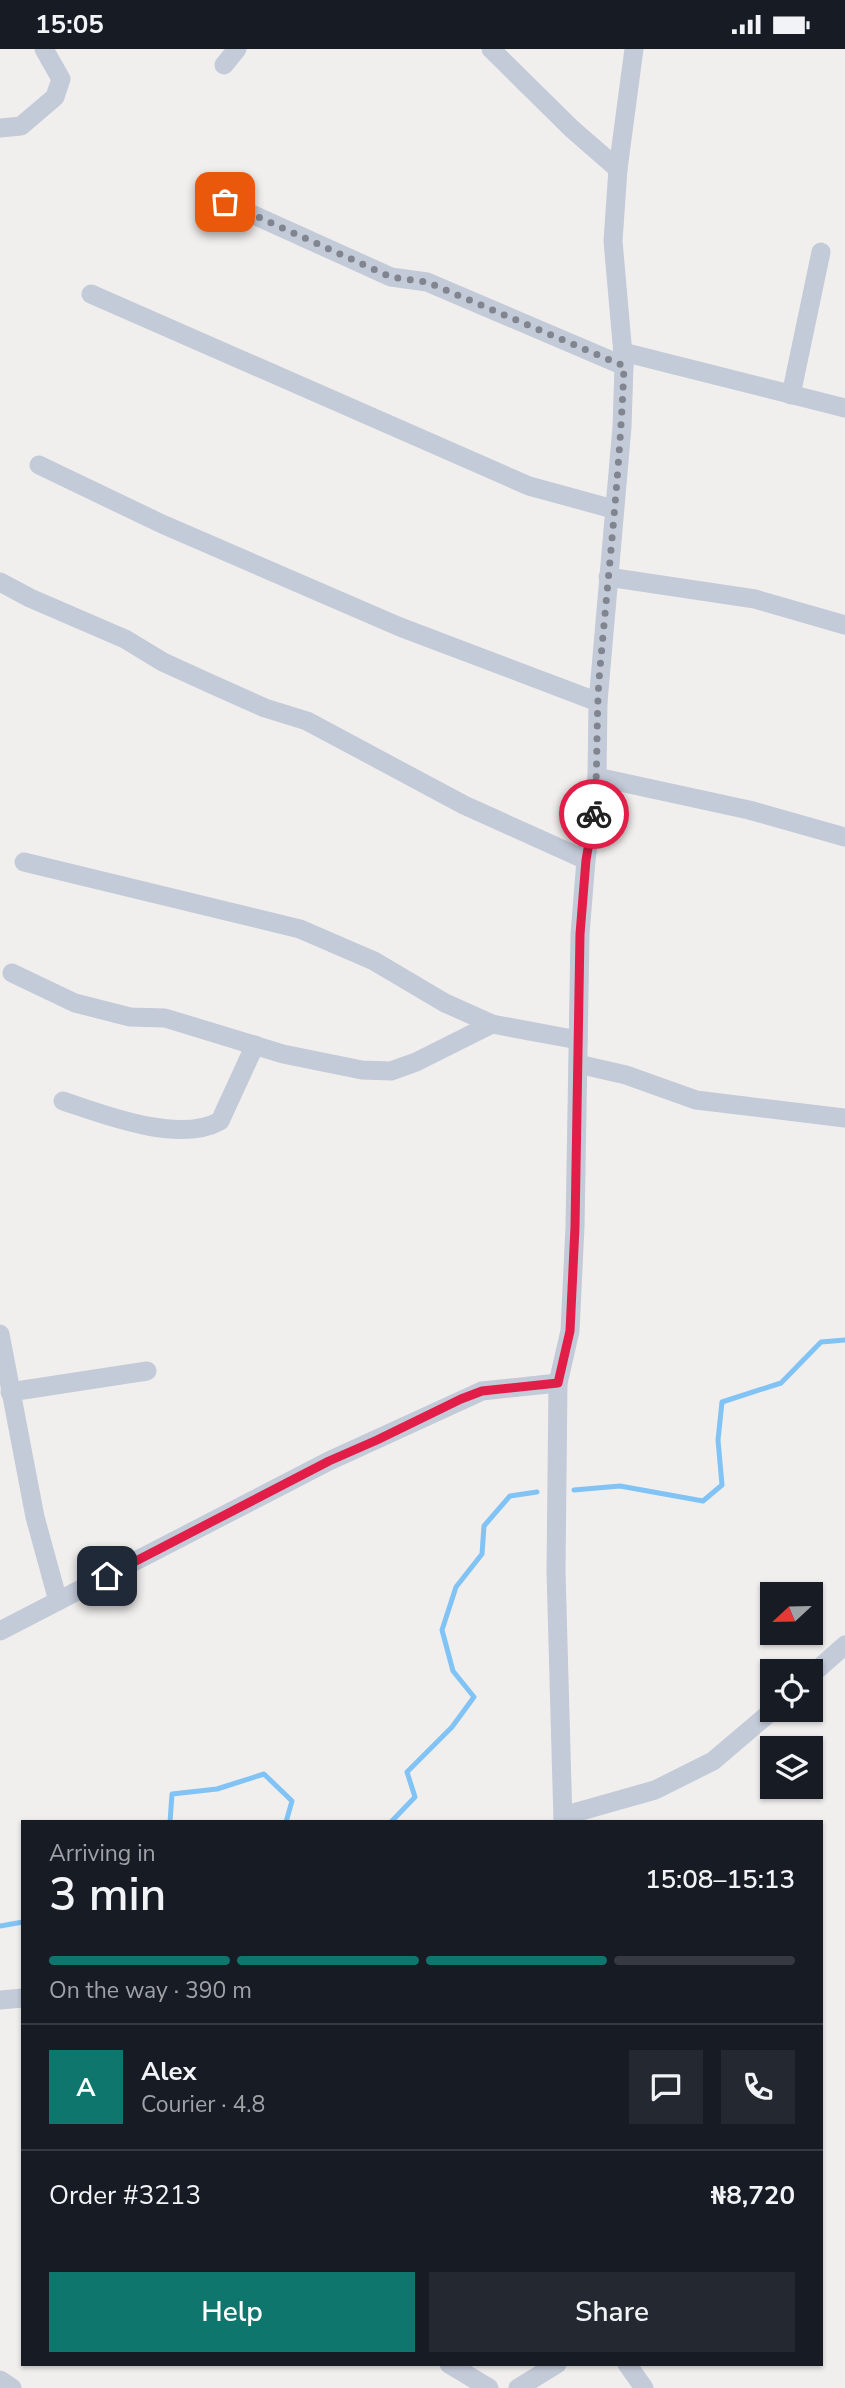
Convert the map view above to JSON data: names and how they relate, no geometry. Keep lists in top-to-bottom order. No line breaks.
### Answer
{"north":"left","page":{"status":"15:05","heading":["3 min","Arriving in","15:08–15:13"],"panel":["Alex","Courier · 4.8","Order #3213","₦8,720"],"bar":"On the way · 390 m","round":"A","buttons":["Help","Share"]}}
